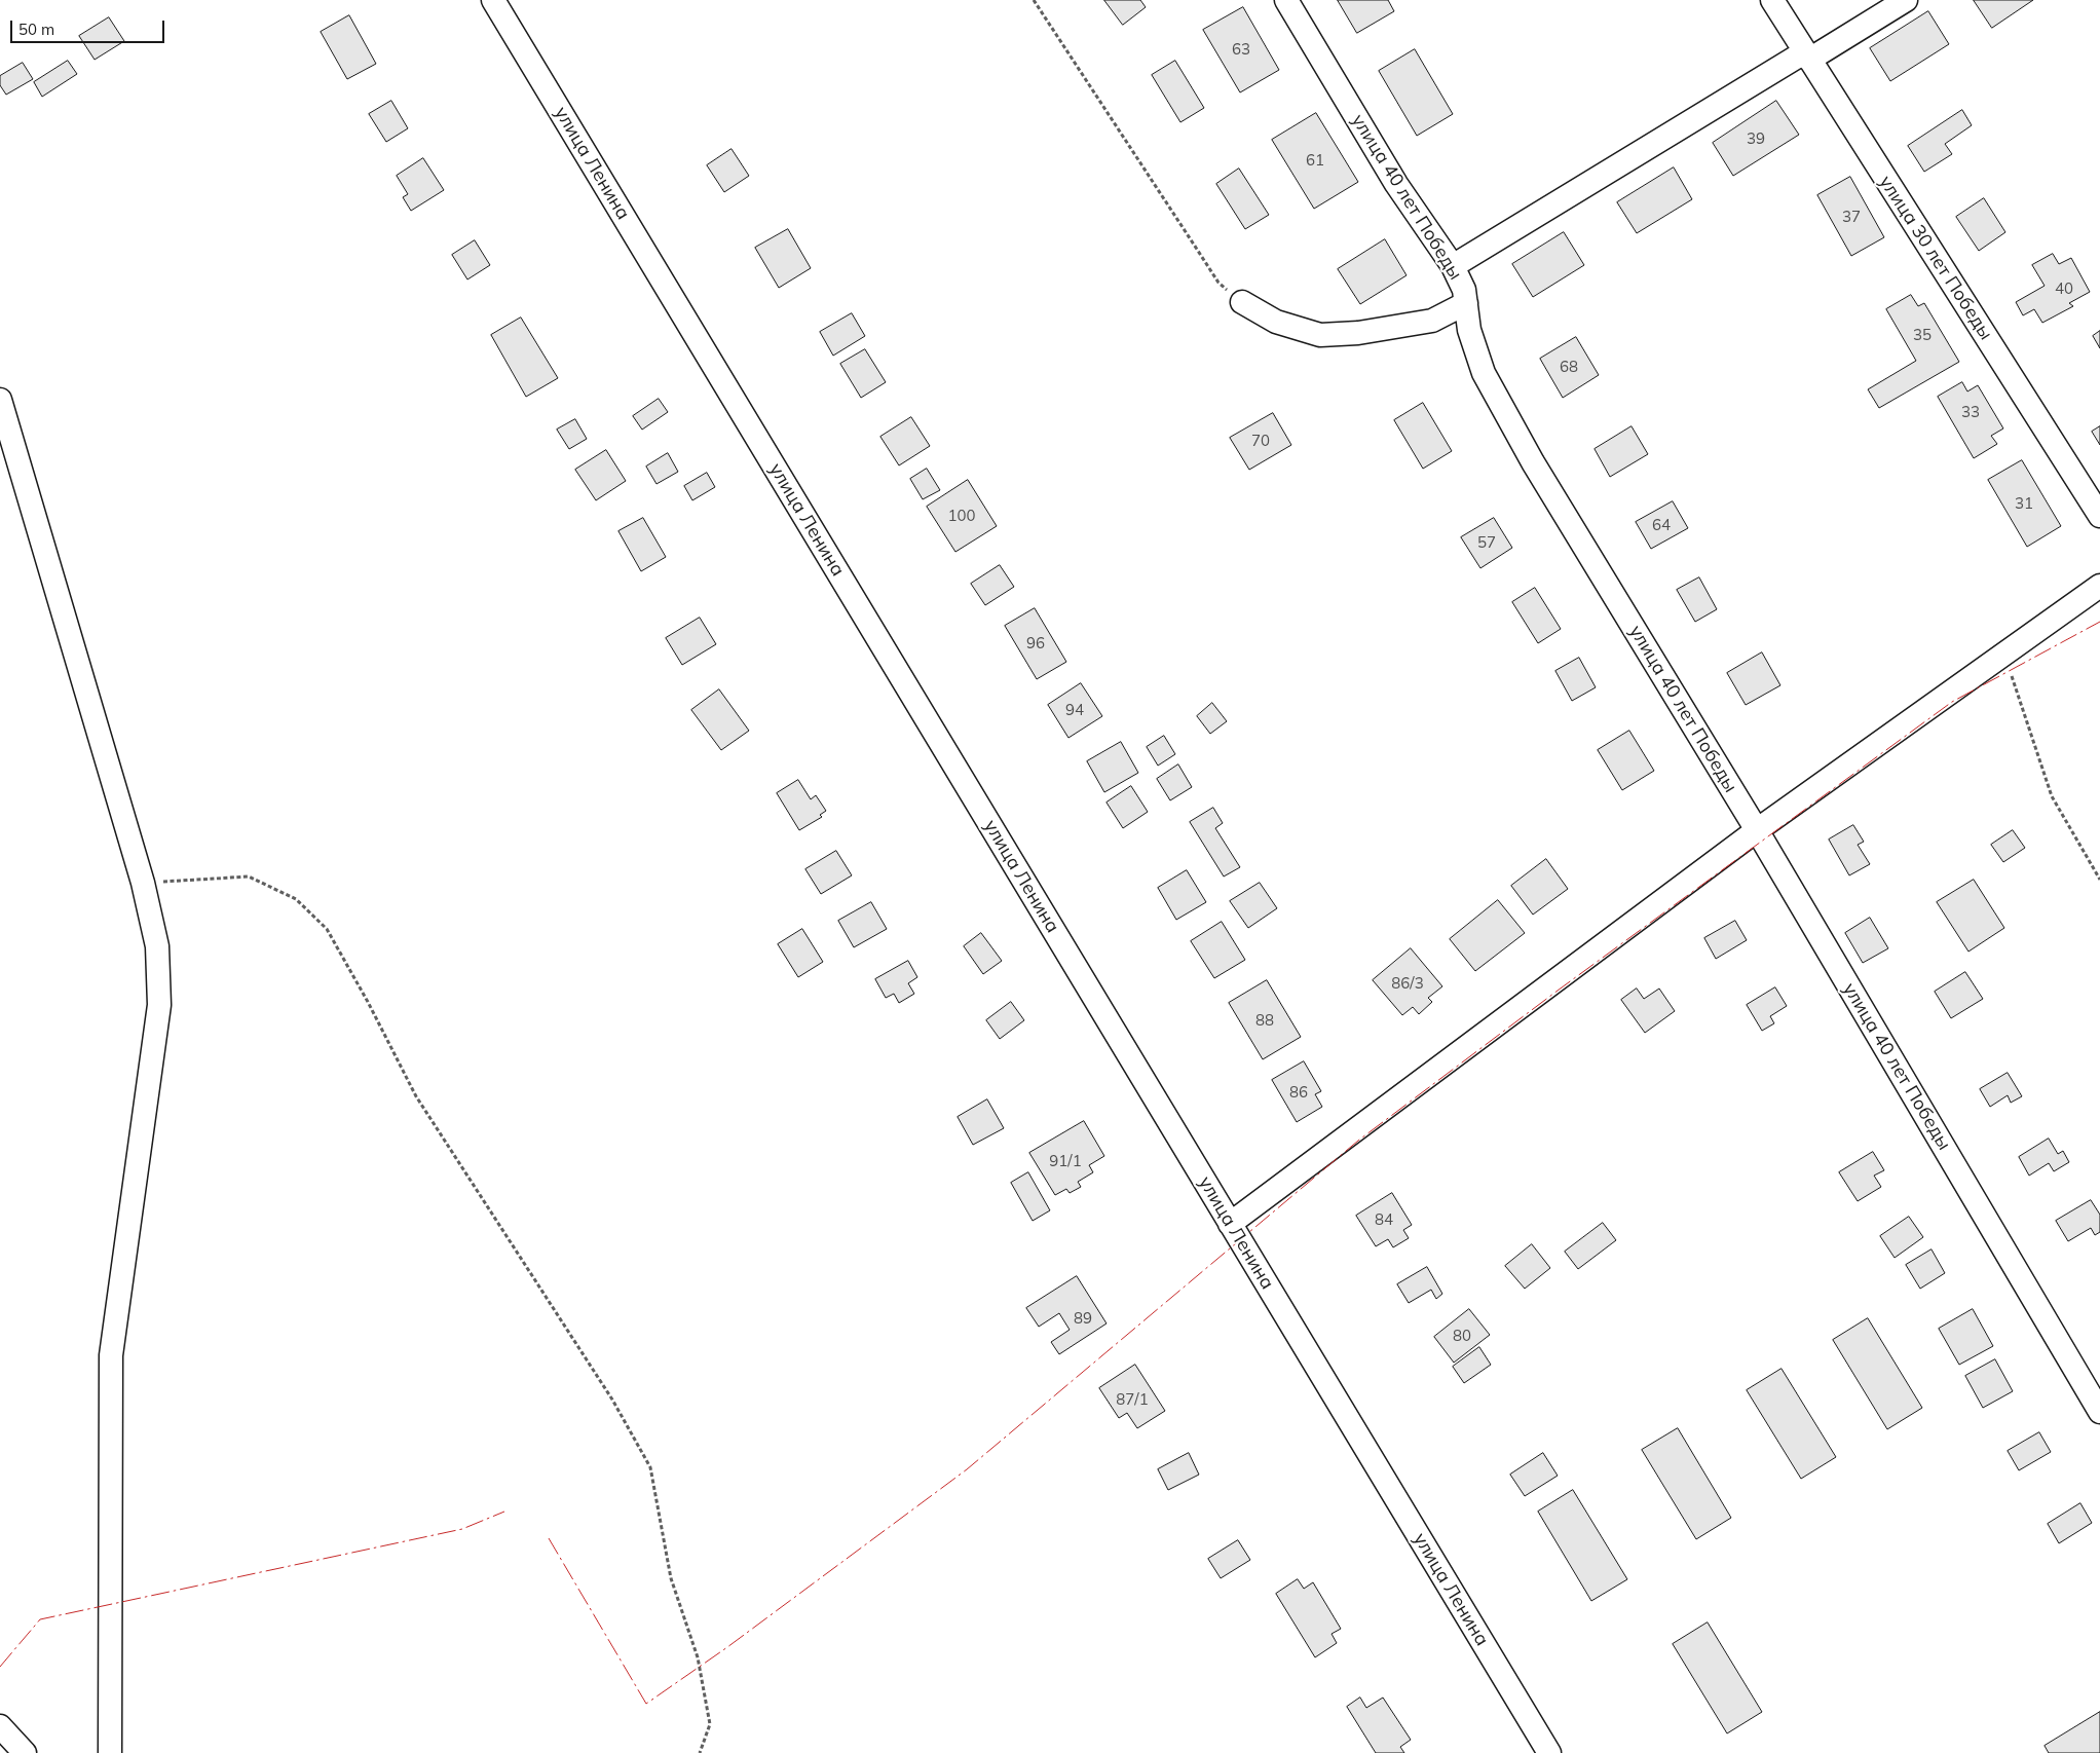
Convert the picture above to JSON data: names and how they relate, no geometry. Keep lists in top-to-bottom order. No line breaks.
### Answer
{"streets":{"street":["улица Ленина","улица 40 лет Победы","улица 30 лет Победы"]},"house_numbers":["63","39","61","37","40","35","68","33","70","31","100","64","57","96","94","86/3","88","86","91/1","84","89","80","87/1"],"scale_bar":"50 m"}
